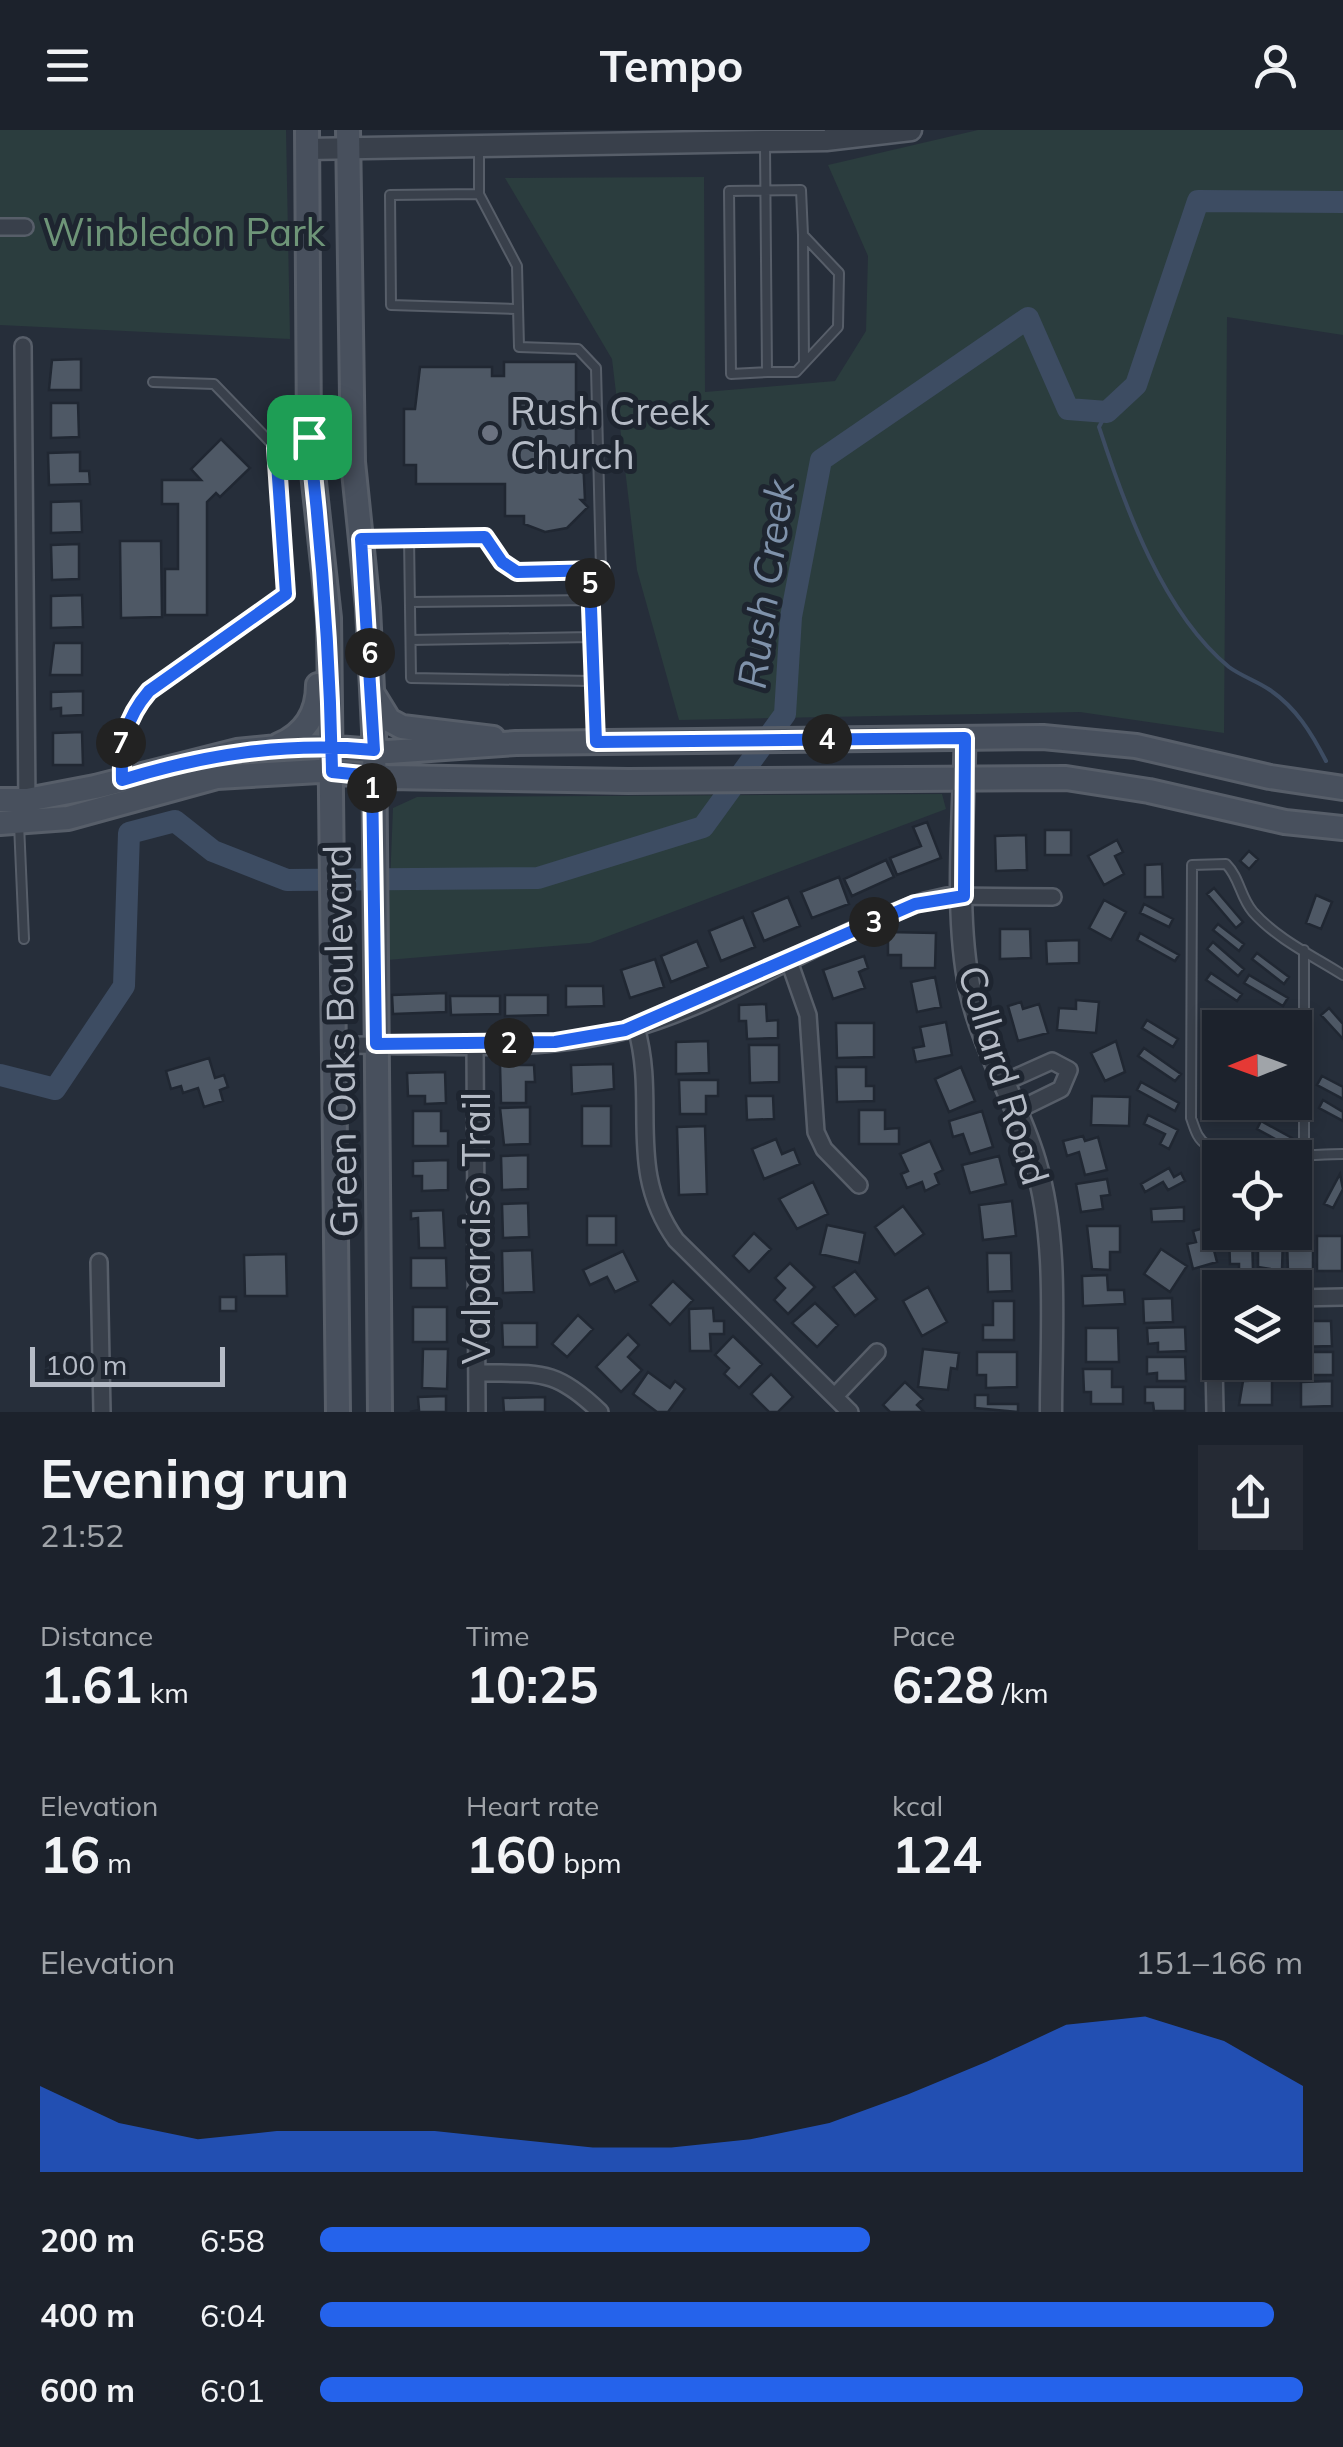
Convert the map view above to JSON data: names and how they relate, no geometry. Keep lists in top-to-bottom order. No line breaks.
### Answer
{"streets":{"main road":["Green Oaks Boulevard"],"street":["Collard Road","Valparaiso Trail"]},"water":["Rush Creek"],"parks":["Winbledon Park"],"places":["Rush Creek Church"],"scale_bar":"100 m","north":"left","page":{"header":"Tempo","pins":["5","6","4","7","1","3","2"],"scale":"100 m","heading":["Evening run","21:52"],"stats":[["Distance","1.61 km"],["Time","10:25"],["Pace","6:28 /km"],["Elevation","16 m"],["Heart rate","160 bpm"],["kcal","124"]],"chart":["Elevation","151–166 m"],"list":[{"name":"200 m","note":"6:58"},{"name":"400 m","note":"6:04"},{"name":"600 m","note":"6:01"}]}}
